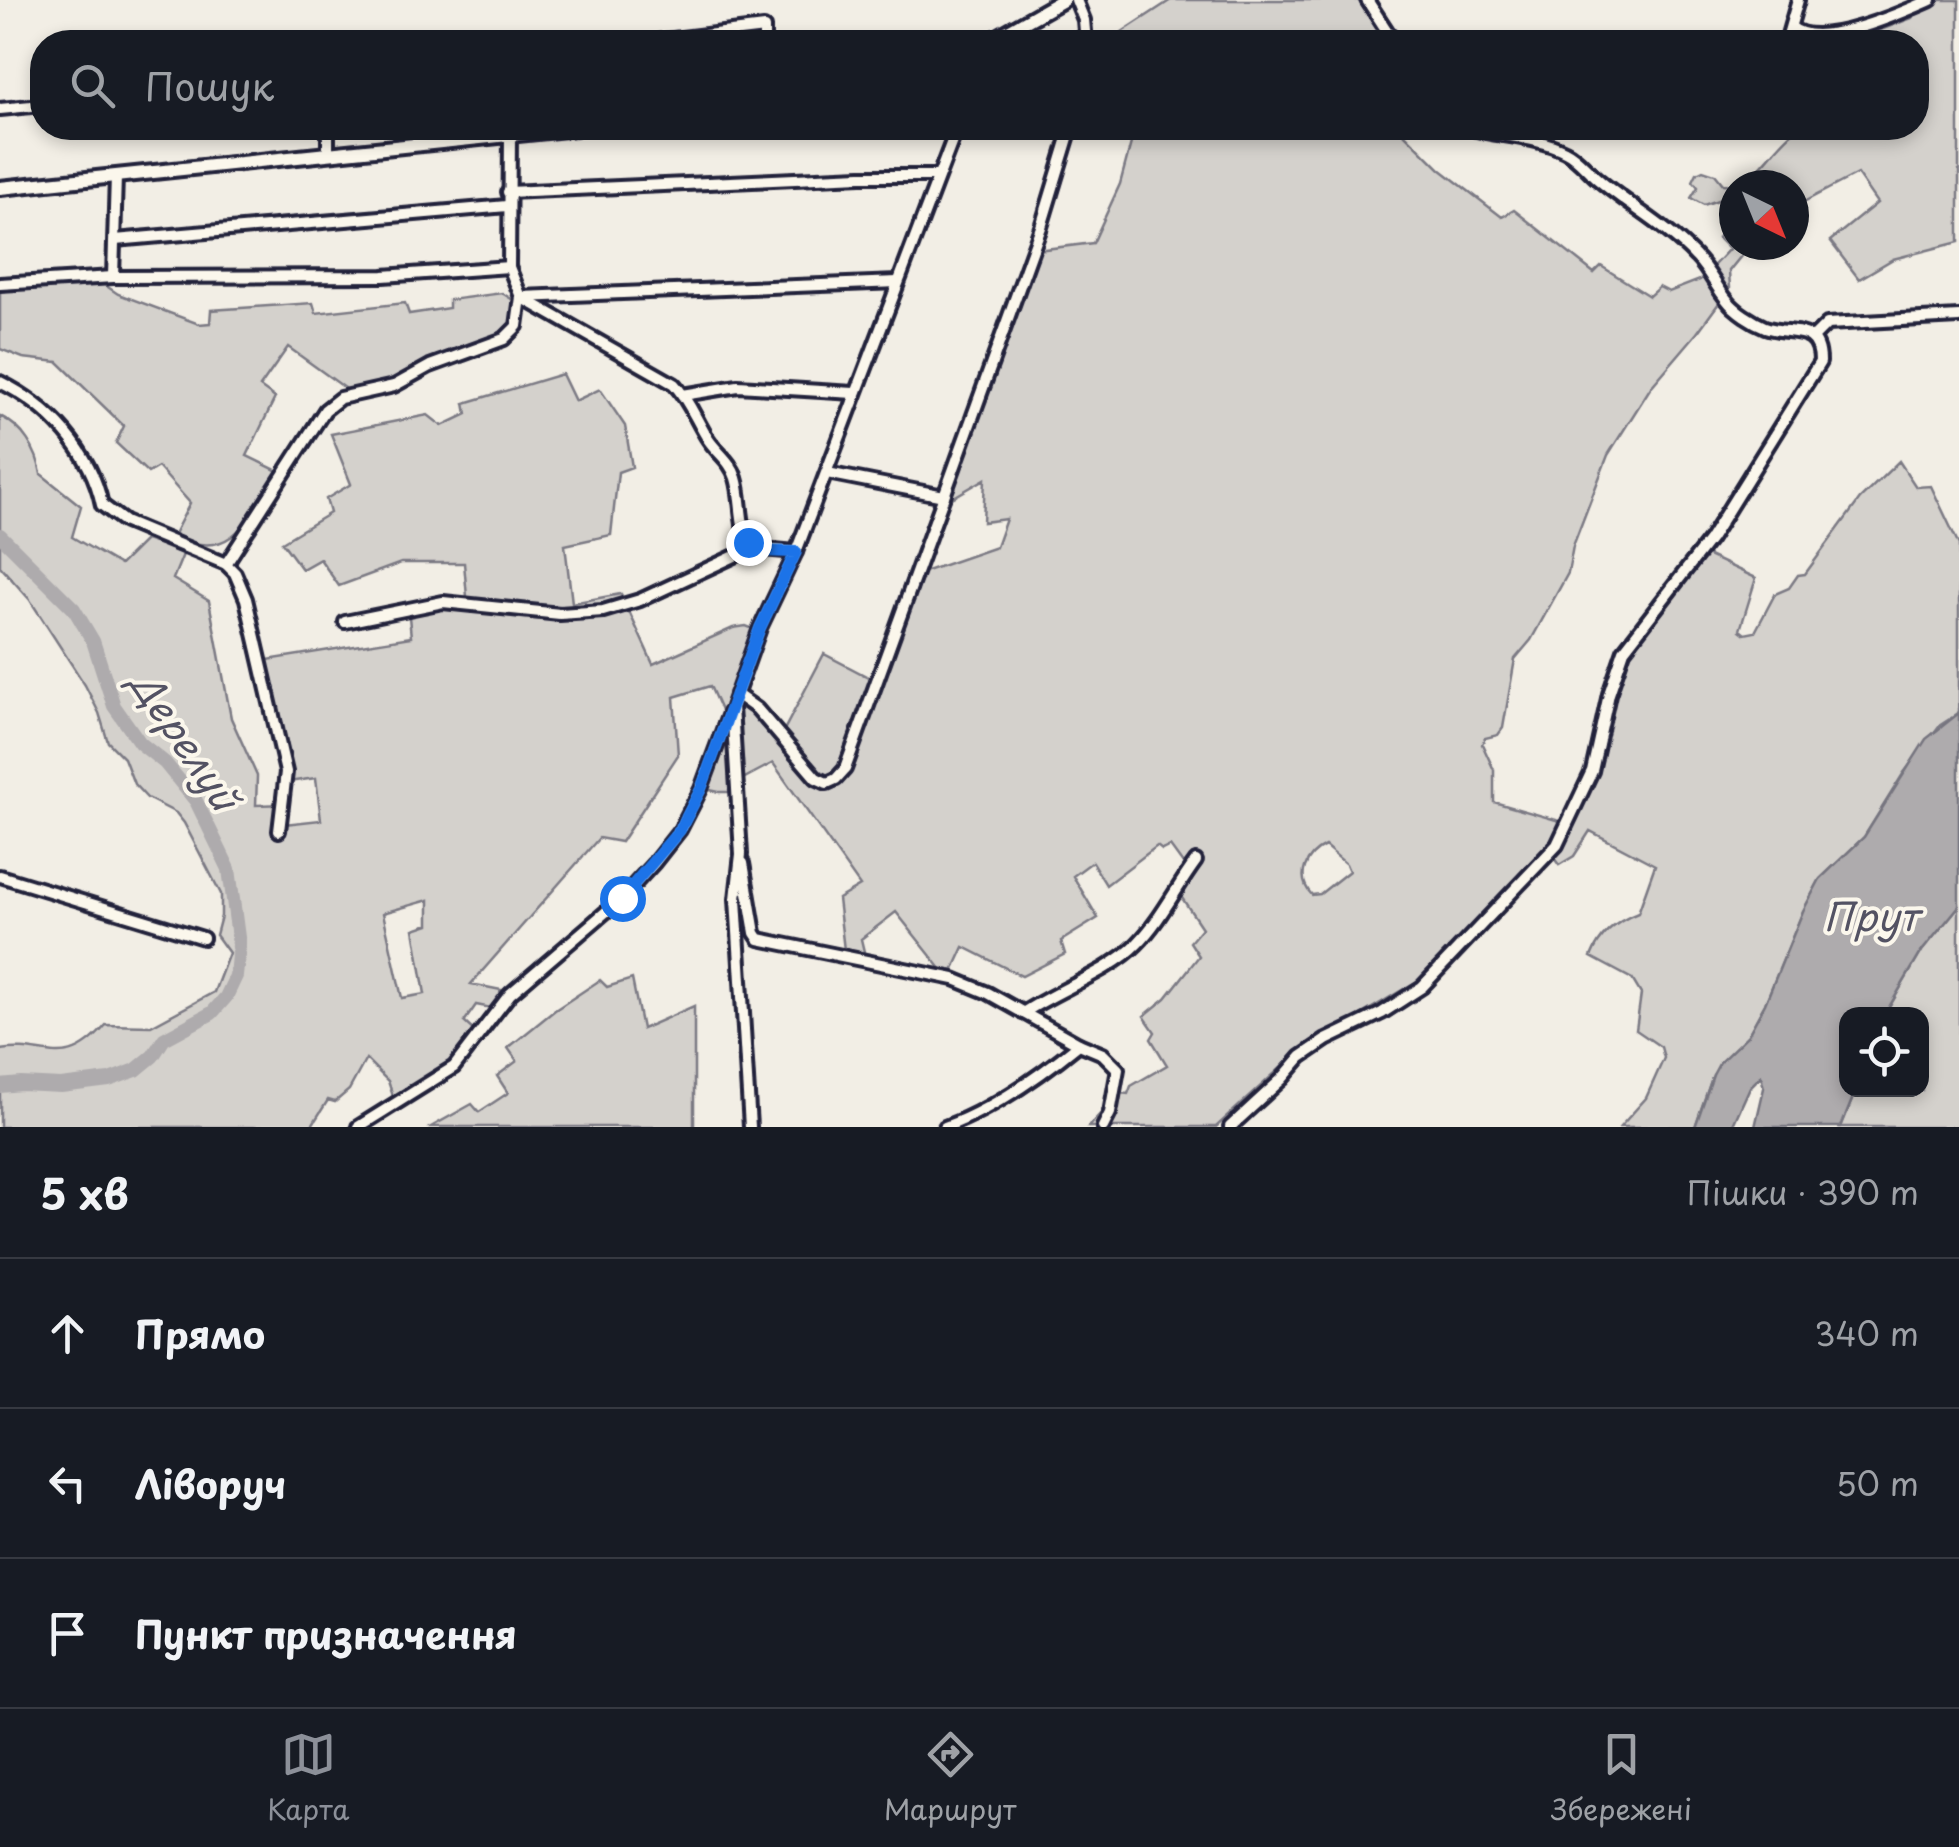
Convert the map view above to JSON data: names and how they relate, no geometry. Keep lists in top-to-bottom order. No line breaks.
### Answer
{"water":["Дерелуй","Прут"],"north":"bottom right","page":{"search":"Пошук","heading":["5 хв","Пішки · 390 m"],"list":[["Прямо","340 m"],["Ліворуч","50 m"],"Пункт призначення"],"nav":["Карта","Маршрут","Збережені"]}}
